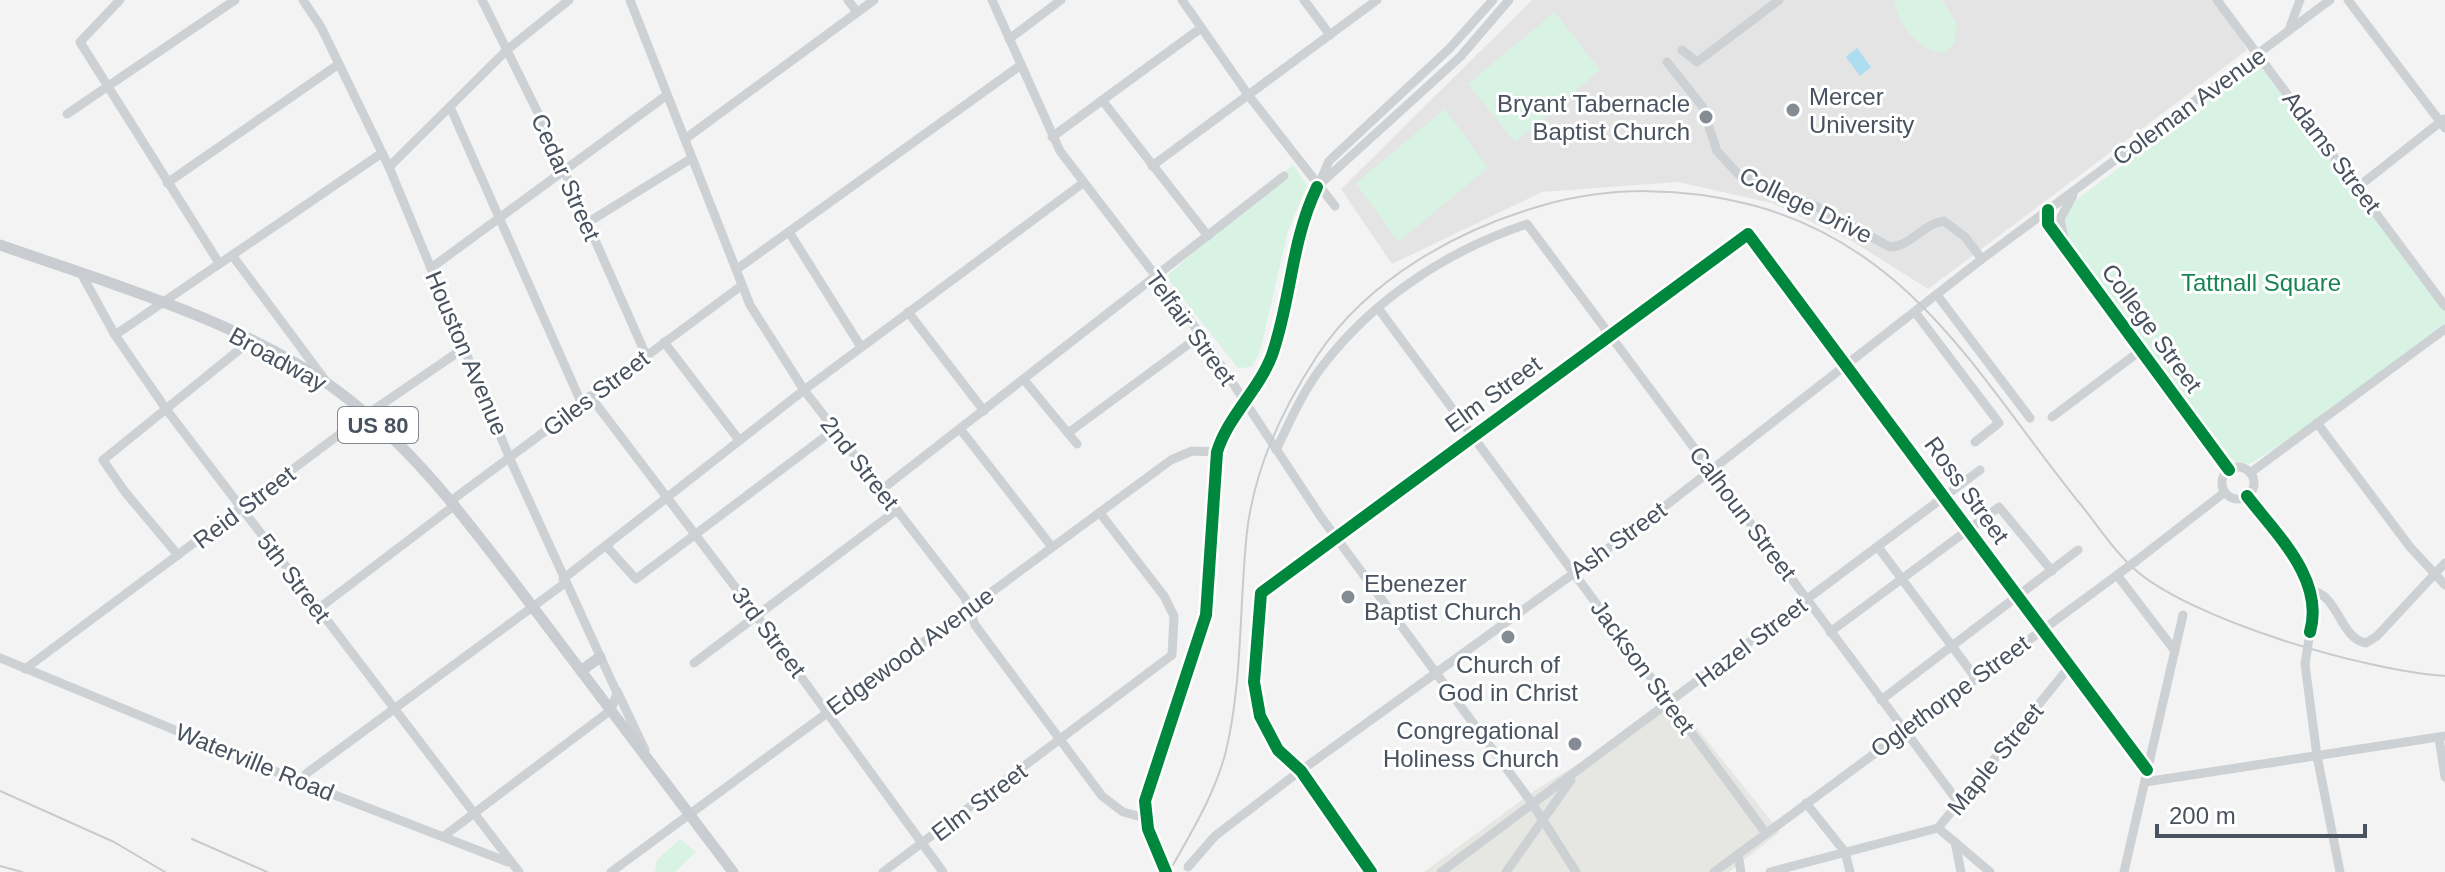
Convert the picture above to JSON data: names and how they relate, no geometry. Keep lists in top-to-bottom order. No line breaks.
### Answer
{"streets":{"main road":["Broadway","US 80"],"street":["Coleman Avenue","Adams Street","Cedar Street","College Drive","Telfair Street","College Street","Houston Avenue","Giles Street","Elm Street","2nd Street","Ross Street","Reid Street","Calhoun Street","Ash Street","5th Street","3rd Street","Hazel Street","Edgewood Avenue","Jackson Street","Oglethorpe Street","Maple Street","Waterville Road"]},"crossings":[["Coleman Avenue","Adams Street"],["Coleman Avenue","College Street"],["Coleman Avenue","Ash Street"],["Cedar Street","Giles Street"],["College Drive","Ash Street"],["Telfair Street","Elm Street"],["Telfair Street","Ash Street"],["Telfair Street","Hazel Street"],["College Street","Ash Street"],["College Street","Oglethorpe Street"],["Houston Avenue","Giles Street"],["Houston Avenue","US 80"],["Houston Avenue","Reid Street"],["Broadway","Giles Street"],["Broadway","US 80"],["Broadway","Reid Street"],["Broadway","5th Street"],["Giles Street","2nd Street"],["Giles Street","5th Street"],["Giles Street","3rd Street"],["Elm Street","2nd Street"],["Elm Street","Ross Street"],["Elm Street","Calhoun Street"],["Elm Street","Ash Street"],["Elm Street","3rd Street"],["Elm Street","Edgewood Avenue"],["Elm Street","Jackson Street"],["US 80","Edgewood Avenue"],["2nd Street","Edgewood Avenue"],["Ross Street","Ash Street"],["Ross Street","Hazel Street"],["Ross Street","Oglethorpe Street"],["Ross Street","Maple Street"],["Reid Street","5th Street"],["Reid Street","Waterville Road"],["Calhoun Street","Ash Street"],["Calhoun Street","Hazel Street"],["Calhoun Street","Jackson Street"],["Calhoun Street","Oglethorpe Street"],["Calhoun Street","Maple Street"],["Ash Street","Jackson Street"],["5th Street","Waterville Road"],["3rd Street","Edgewood Avenue"],["Hazel Street","Jackson Street"],["Jackson Street","Oglethorpe Street"]],"parks":["Tattnall Square"],"places":["Mercer University","Bryant Tabernacle Baptist Church","Ebenezer Baptist Church","Church of God in Christ","Congregational Holiness Church"],"scale_bar":"200 m"}
